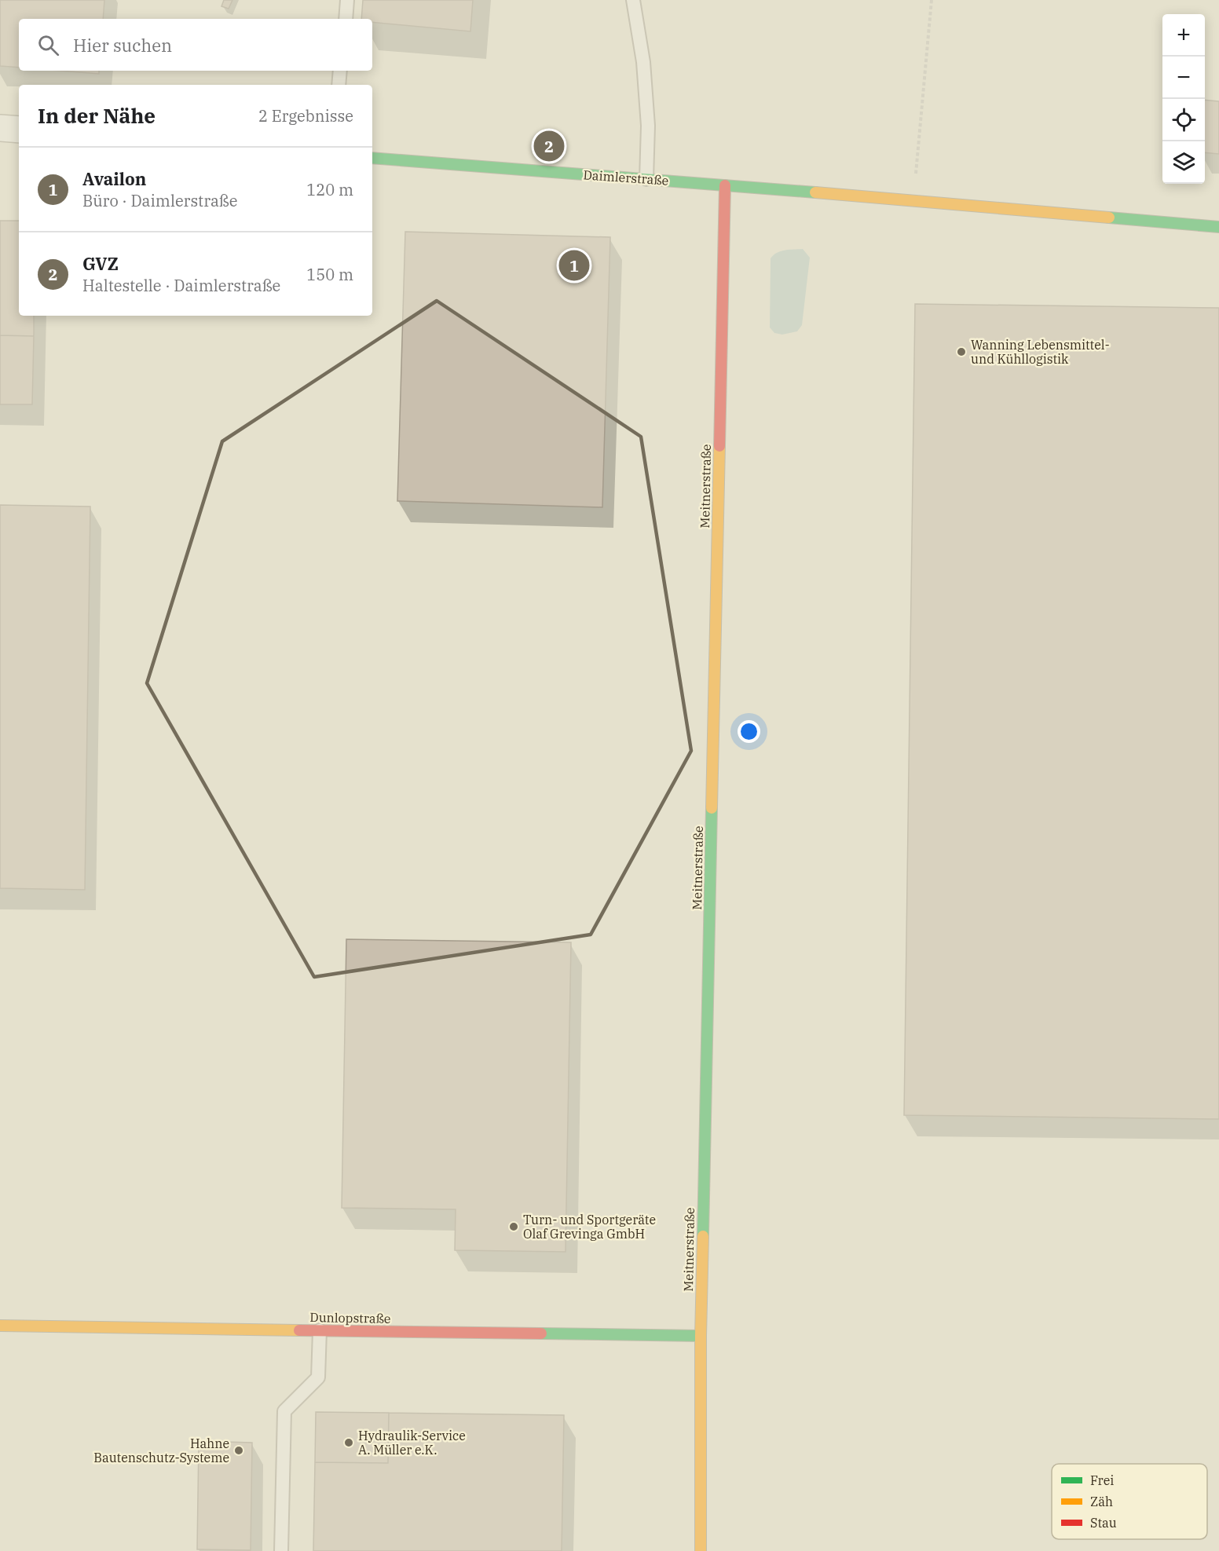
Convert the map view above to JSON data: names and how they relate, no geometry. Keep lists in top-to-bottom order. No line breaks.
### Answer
{"streets":{"street":["Daimlerstraße","Meitnerstraße","Dunlopstraße"]},"crossings":[["Daimlerstraße","Meitnerstraße"],["Meitnerstraße","Dunlopstraße"]],"places":["Wanning Lebensmittel- und Kühllogistik","Turn- und Sportgeräte Olaf Grevinga GmbH","Hydraulik-Service A. Müller e.K.","Hahne Bautenschutz-Systeme"],"legend":["Frei","Zäh","Stau"],"page":{"map_buttons":["+","−"],"search":"Hier suchen","heading":["In der Nähe","2 Ergebnisse"],"pins":["2","1"],"list":[{"mark":"1","name":"Availon","note":"Büro · Daimlerstraße","value":"120 m"},{"mark":"2","name":"GVZ","note":"Haltestelle · Daimlerstraße","value":"150 m"}]}}
